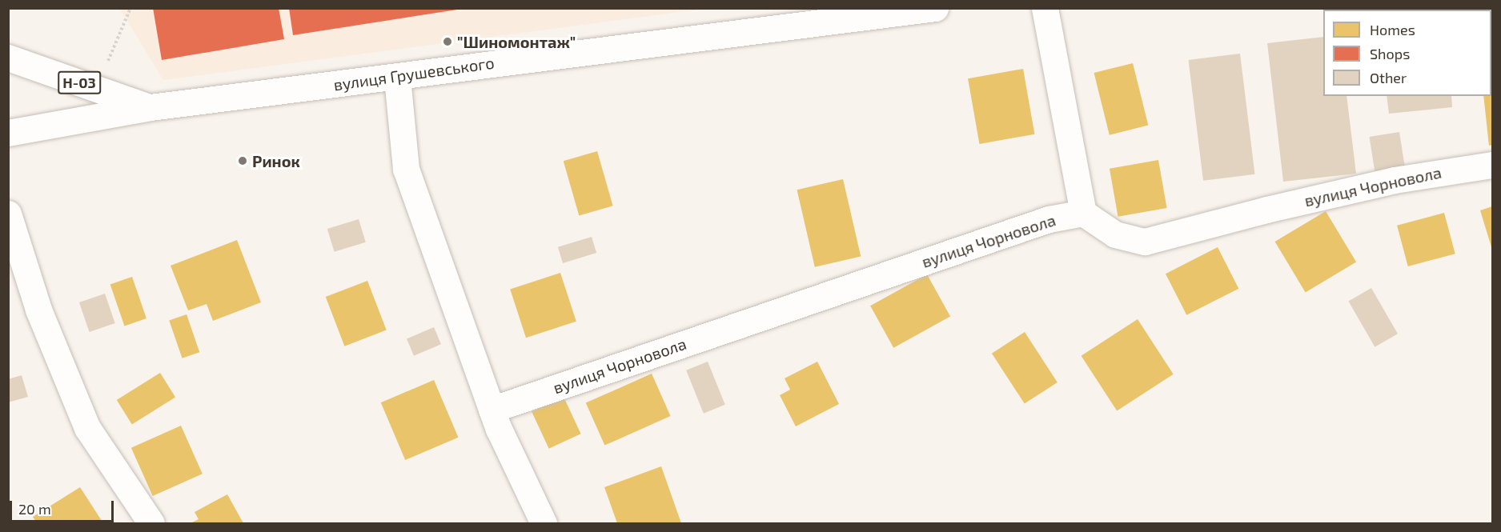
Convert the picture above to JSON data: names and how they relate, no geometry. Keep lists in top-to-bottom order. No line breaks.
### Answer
{"streets":{"street":["вулиця Грушевського","Н-03","вулиця Чорновола"]},"crossings":[["вулиця Грушевського","Н-03"]],"places":["\"Шиномонтаж\"","Ринок"],"legend":["Homes","Shops","Other"],"scale_bar":"20 m"}
